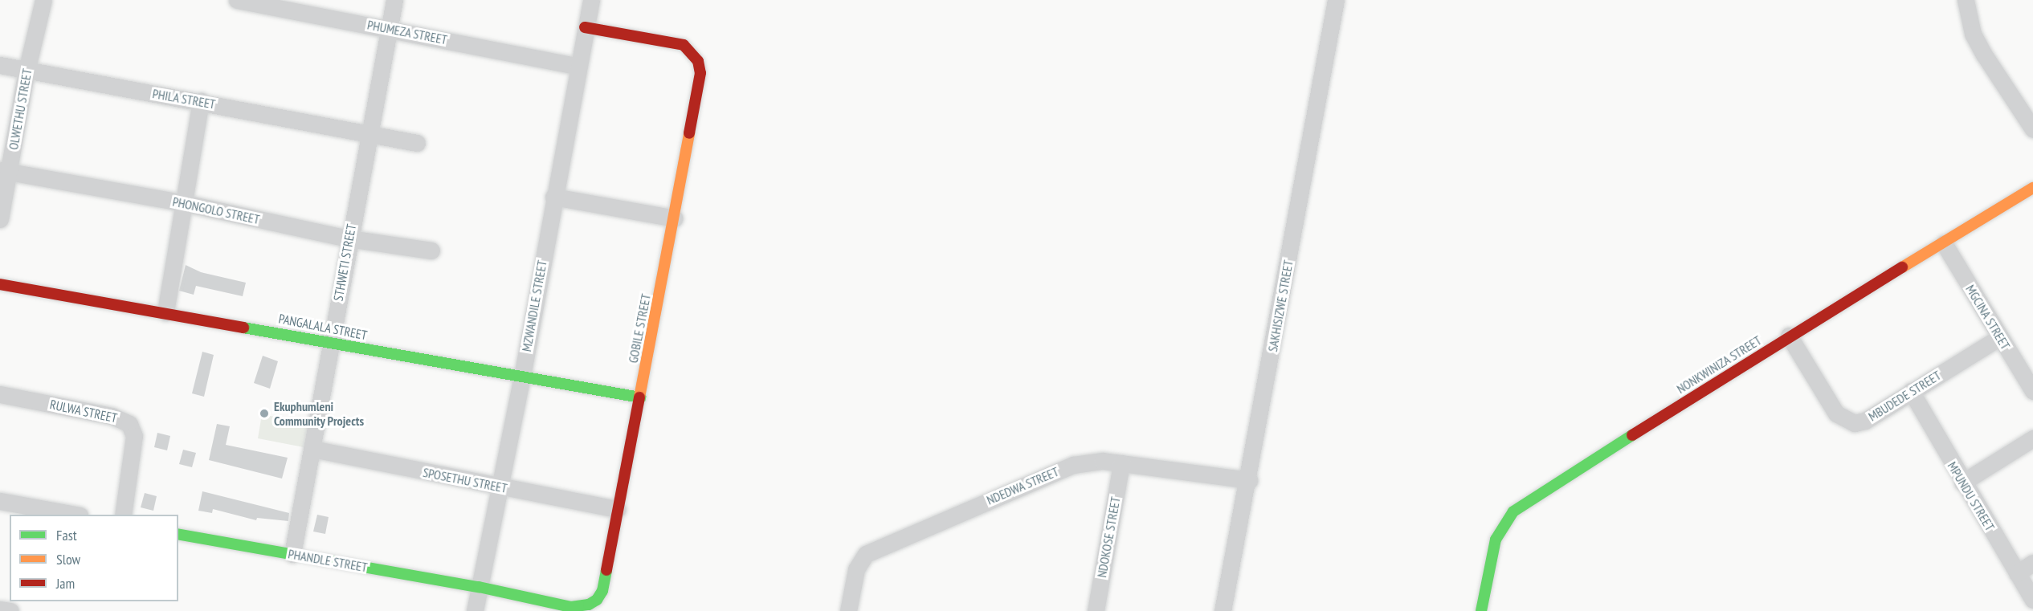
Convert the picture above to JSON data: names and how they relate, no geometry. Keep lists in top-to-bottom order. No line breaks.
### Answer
{"streets":{"street":["PHUMEZA STREET","PHILA STREET","OLWETHU STREET","PHONGOLO STREET","STHWETI STREET","MZWANDILE STREET","SAKHISIZWE STREET","MGCINA STREET","PANGALALA STREET","GOBILE STREET","NONKWINIZA STREET","MBUDEDE STREET","RULWA STREET","SPOSETHU STREET","NDEDWA STREET","MPUNDU STREET","NDOKOSE STREET","PHANDLE STREET"]},"crossings":[["PHUMEZA STREET","STHWETI STREET"],["PHUMEZA STREET","MZWANDILE STREET"],["PHILA STREET","OLWETHU STREET"],["PHILA STREET","STHWETI STREET"],["OLWETHU STREET","PHONGOLO STREET"],["PHONGOLO STREET","STHWETI STREET"],["STHWETI STREET","PANGALALA STREET"],["STHWETI STREET","SPOSETHU STREET"],["STHWETI STREET","PHANDLE STREET"],["MZWANDILE STREET","PANGALALA STREET"],["MZWANDILE STREET","GOBILE STREET"],["MZWANDILE STREET","SPOSETHU STREET"],["MZWANDILE STREET","PHANDLE STREET"],["SAKHISIZWE STREET","NDEDWA STREET"],["MGCINA STREET","NONKWINIZA STREET"],["MGCINA STREET","MBUDEDE STREET"],["PANGALALA STREET","GOBILE STREET"],["GOBILE STREET","SPOSETHU STREET"],["GOBILE STREET","PHANDLE STREET"],["NONKWINIZA STREET","MBUDEDE STREET"],["MBUDEDE STREET","MPUNDU STREET"],["NDEDWA STREET","NDOKOSE STREET"]],"places":["Ekuphumleni Community Projects"],"legend":["Fast","Slow","Jam"]}
